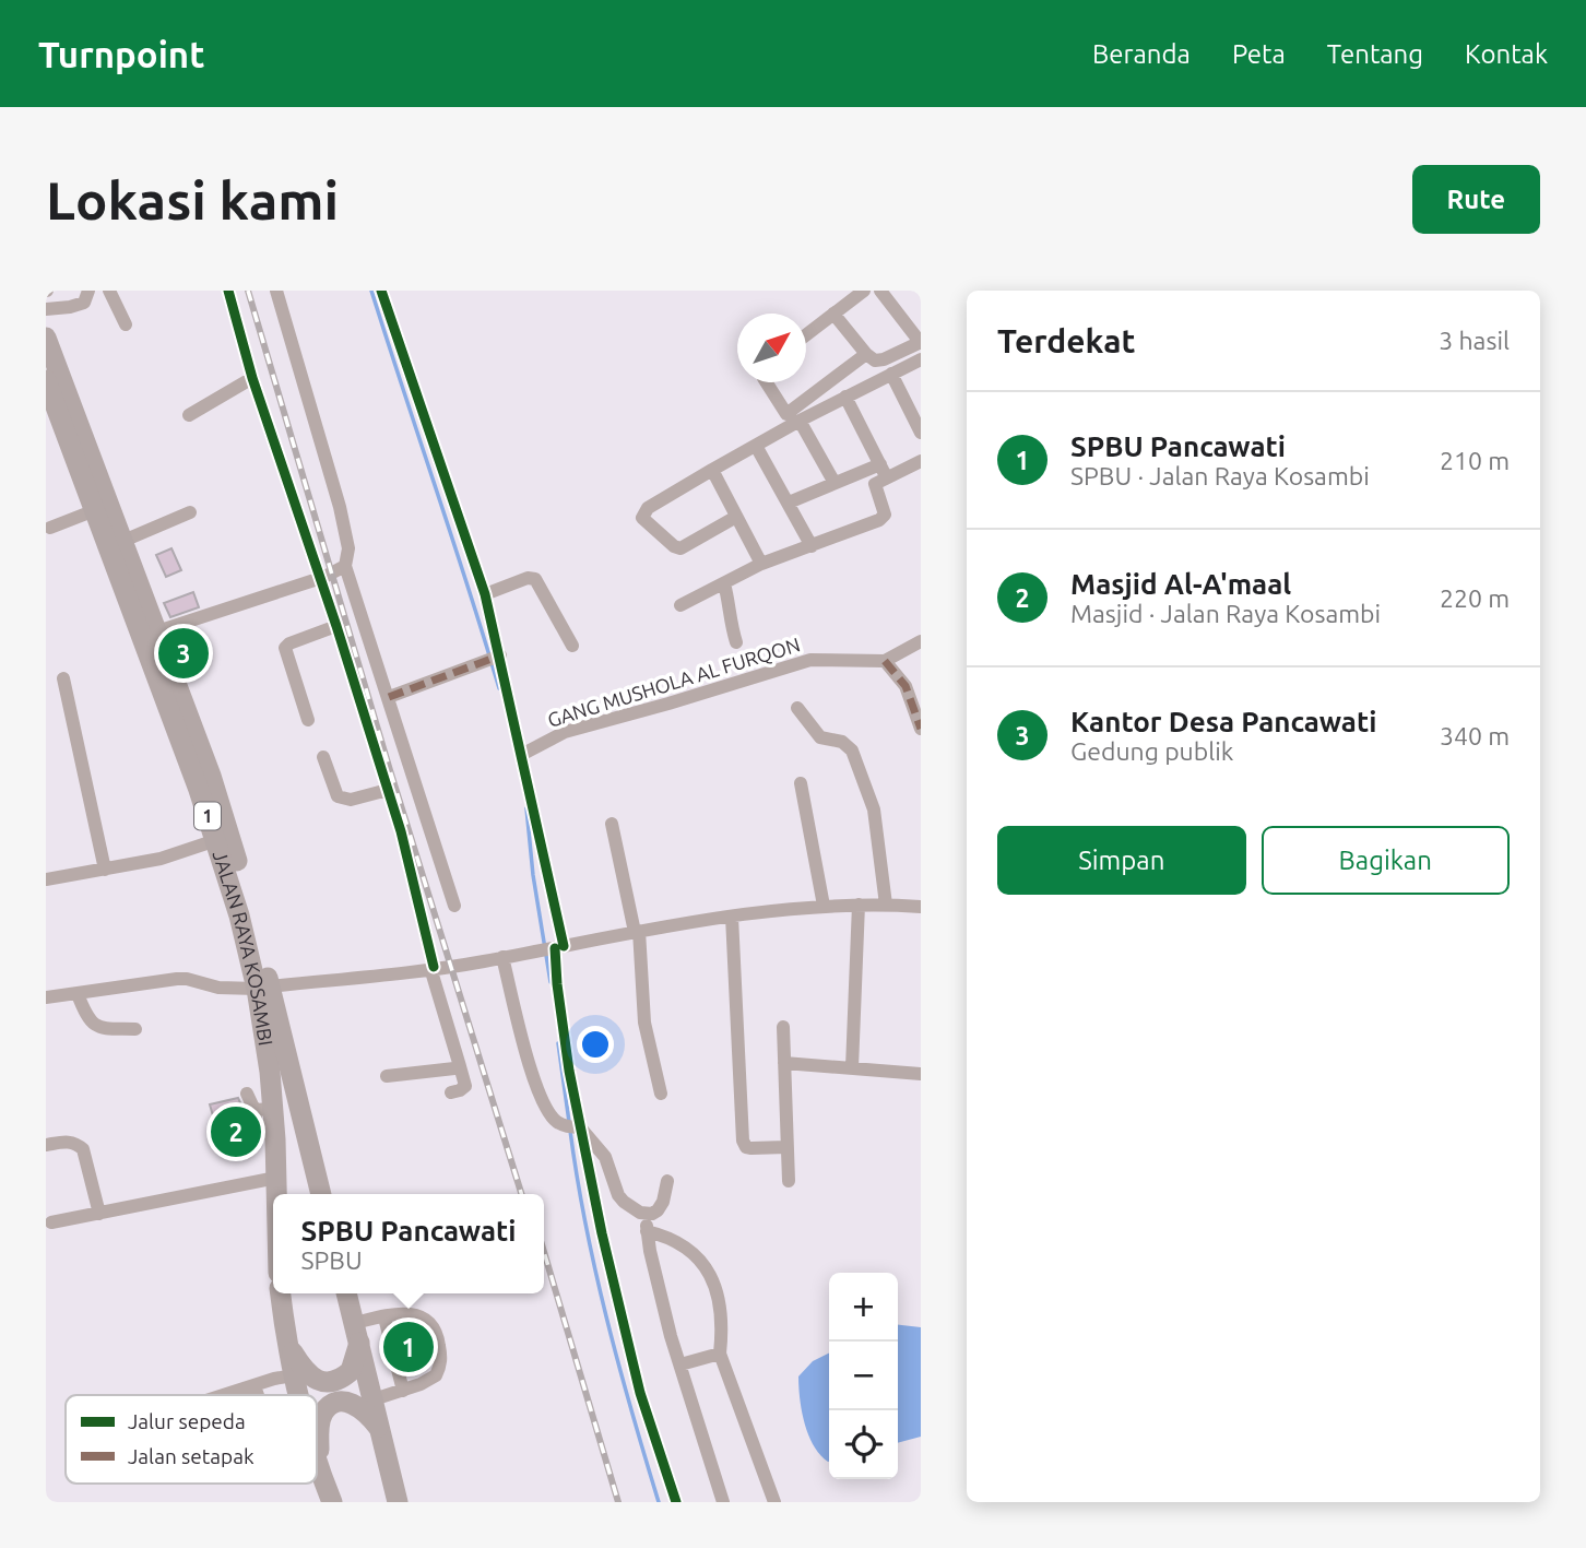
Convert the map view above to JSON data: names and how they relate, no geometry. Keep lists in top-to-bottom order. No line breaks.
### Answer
{"streets":{"highway":["1","JALAN RAYA KOSAMBI"],"street":["GANG MUSHOLA AL FURQON"]},"legend":["Jalur sepeda","Jalan setapak"],"north":"top right","page":{"header":"Turnpoint","nav":["Beranda","Peta","Tentang","Kontak"],"buttons":["Rute",["Simpan","Bagikan"]],"title":"Lokasi kami","heading":["Terdekat","3 hasil"],"list":[{"mark":"1","name":"SPBU Pancawati","note":"SPBU · Jalan Raya Kosambi","value":"210 m"},{"mark":"2","name":"Masjid Al-A'maal","note":"Masjid · Jalan Raya Kosambi","value":"220 m"},{"mark":"3","name":"Kantor Desa Pancawati","note":"Gedung publik","value":"340 m"}],"pins":["3","2","1"],"popup":["SPBU Pancawati","SPBU"],"map_buttons":["+","−"]}}
